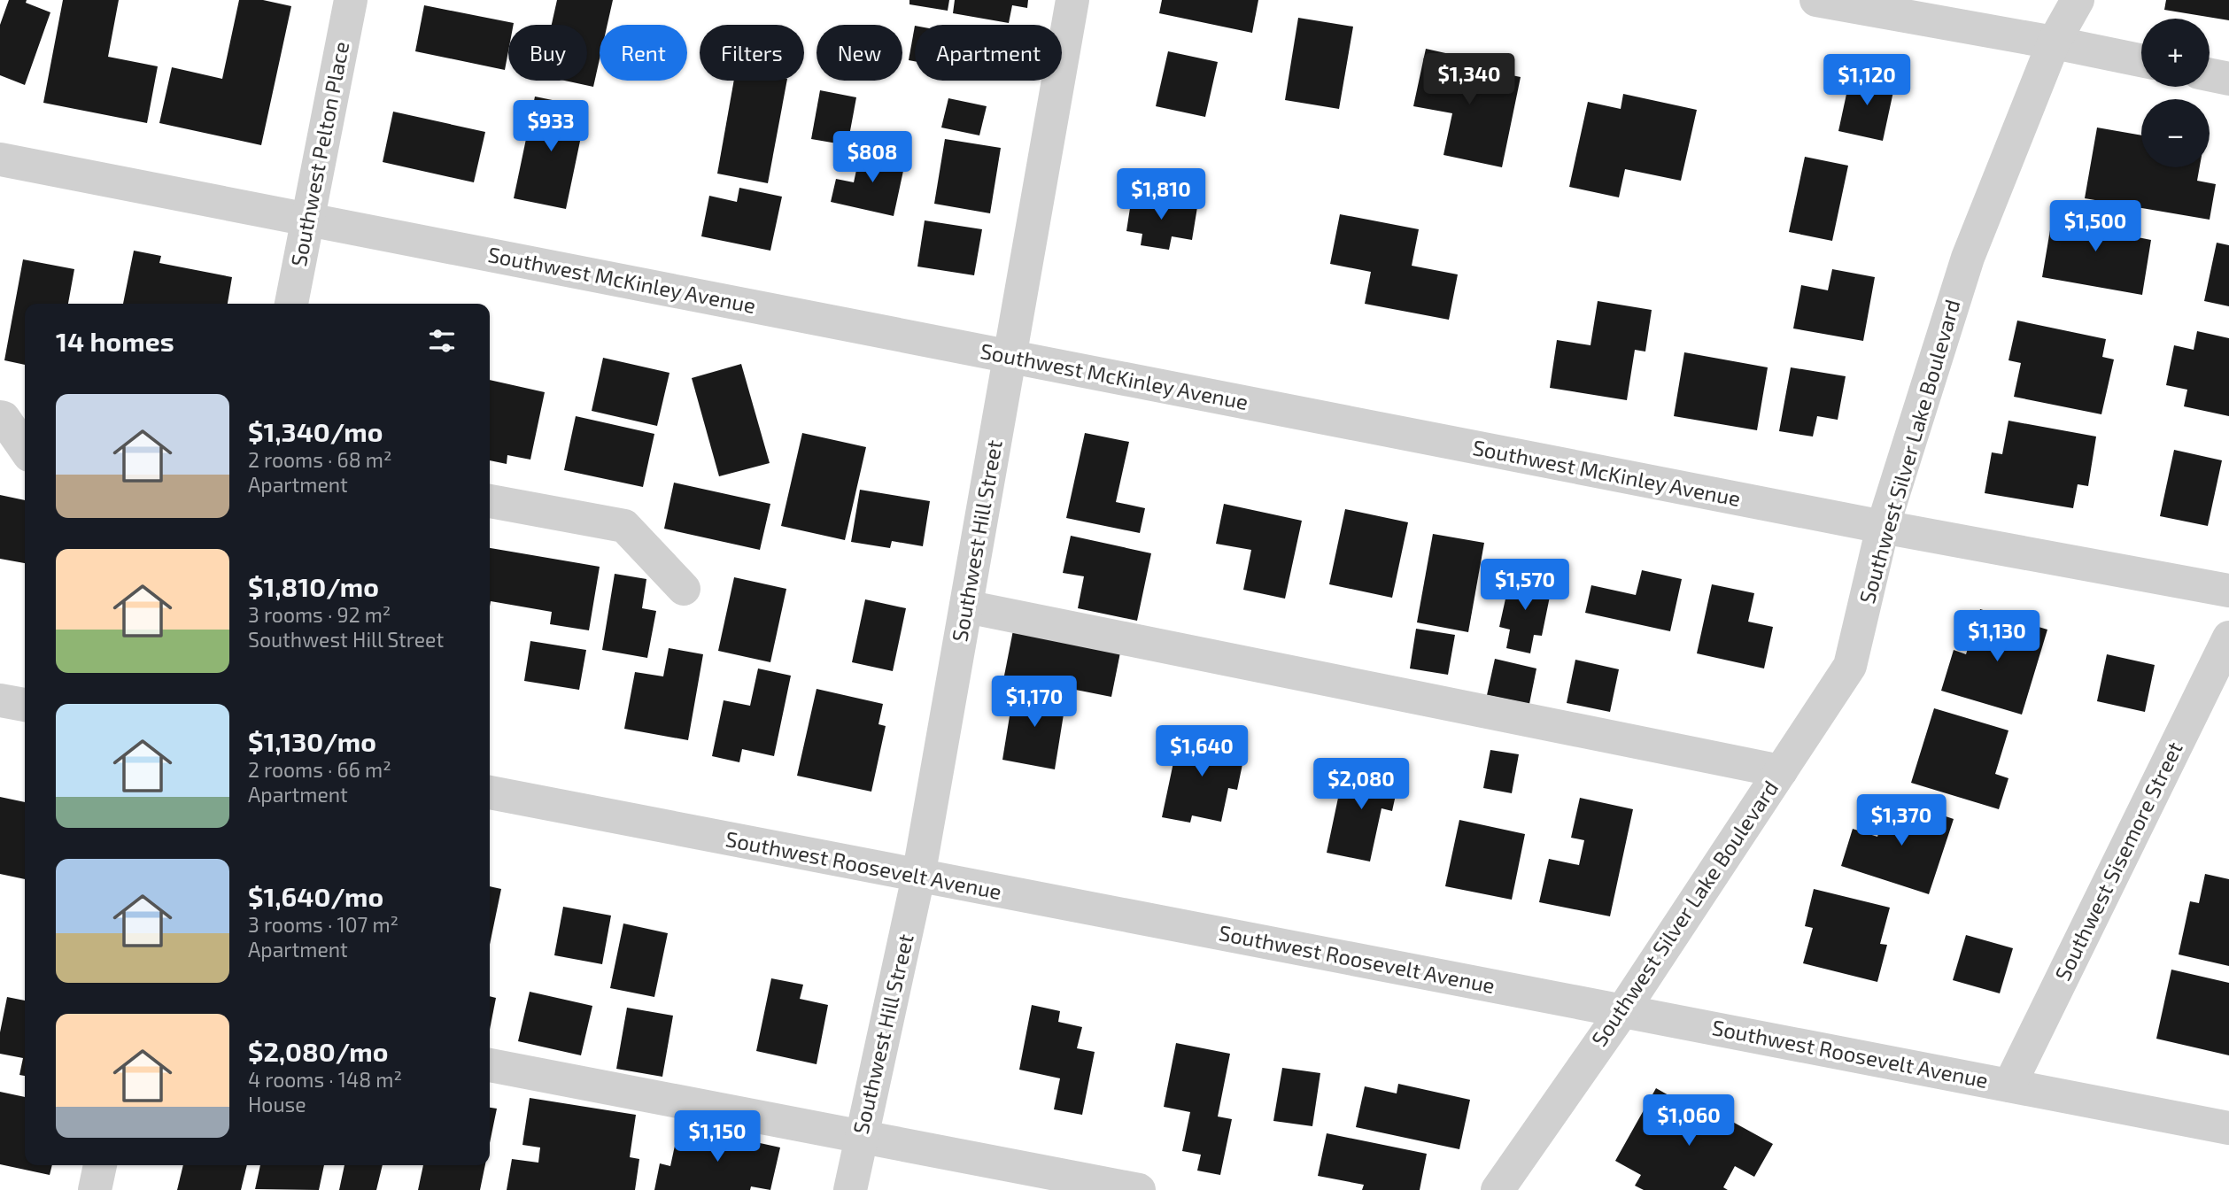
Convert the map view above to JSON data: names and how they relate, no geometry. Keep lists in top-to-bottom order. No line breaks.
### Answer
{"streets":{"street":["Southwest Pelton Place","Southwest McKinley Avenue","Southwest Silver Lake Boulevard","Southwest Hill Street","Southwest Sisemore Street","Southwest Roosevelt Avenue"]},"crossings":[["Southwest Pelton Place","Southwest McKinley Avenue"],["Southwest McKinley Avenue","Southwest Silver Lake Boulevard"],["Southwest McKinley Avenue","Southwest Hill Street"],["Southwest Silver Lake Boulevard","Southwest Roosevelt Avenue"],["Southwest Hill Street","Southwest Roosevelt Avenue"],["Southwest Sisemore Street","Southwest Roosevelt Avenue"]],"page":{"map_buttons":["+","−"],"chip":["Buy","Rent","Filters","New","Apartment"],"price":["$1,340","$1,120","$933","$808","$1,810","$1,500","$1,570","$1,130","$1,170","$1,640","$2,080","$1,370","$1,060","$1,150"],"heading":"14 homes","list":[{"name":"$1,340/mo","note":"2 rooms · 68 m² · Apartment"},{"name":"$1,810/mo","note":"3 rooms · 92 m² · Southwest Hill Street"},{"name":"$1,130/mo","note":"2 rooms · 66 m² · Apartment"},{"name":"$1,640/mo","note":"3 rooms · 107 m² · Apartment"},{"name":"$2,080/mo","note":"4 rooms · 148 m² · House"}]}}
